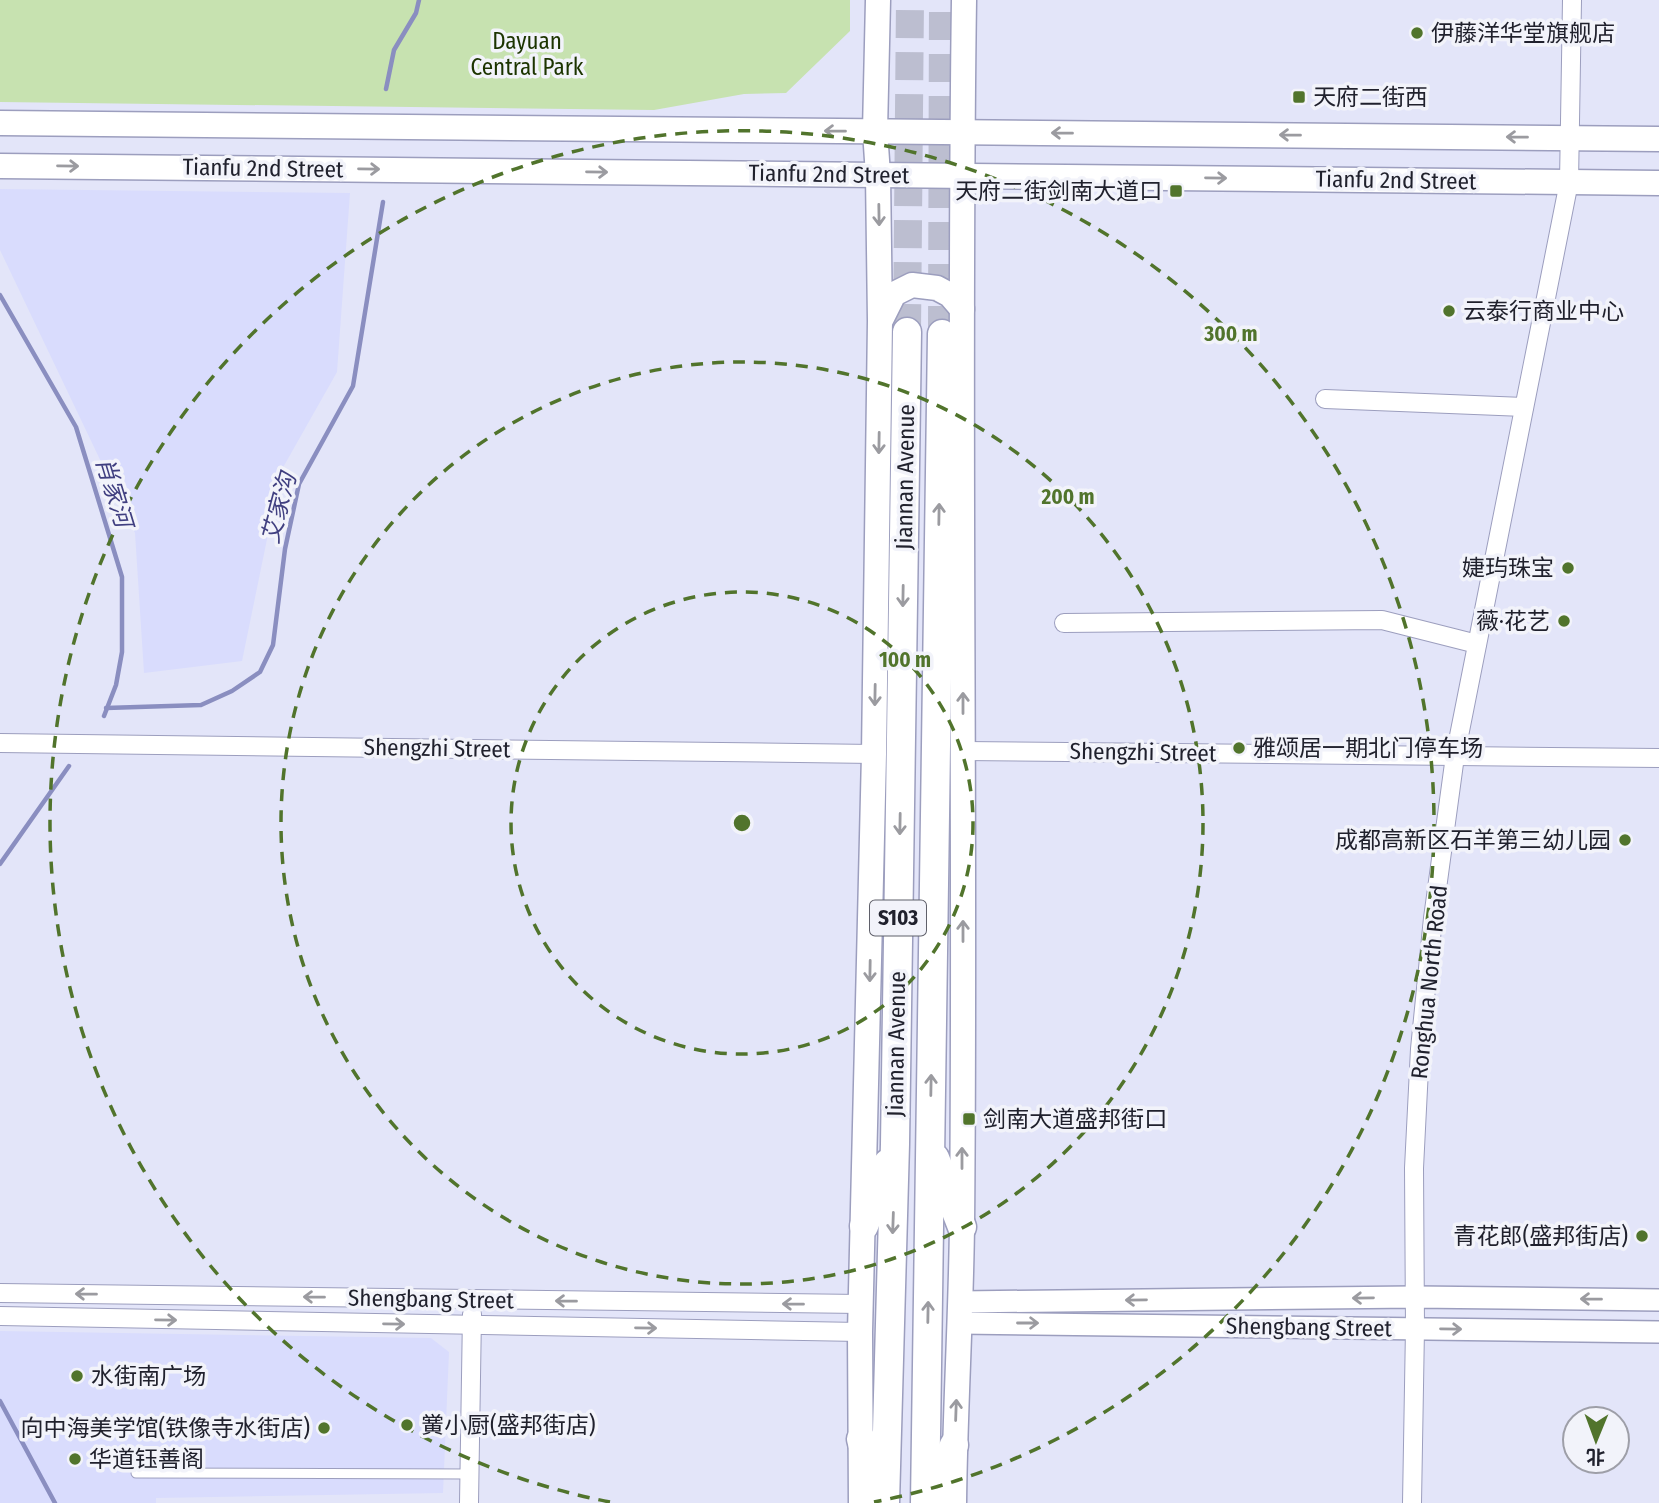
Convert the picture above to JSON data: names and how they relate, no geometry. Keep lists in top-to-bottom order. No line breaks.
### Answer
{"streets":{"highway":["Jiannan Avenue","S103"],"main road":["Tianfu 2nd Street"],"street":["Shengzhi Street","Ronghua North Road","Shengbang Street"]},"crossings":[["Tianfu 2nd Street","Ronghua North Road"],["Shengzhi Street","Ronghua North Road"],["Ronghua North Road","Shengbang Street"]],"water":["肖家河","艾家沟"],"parks":["Dayuan Central Park"],"places":{"other":["伊藤洋华堂旗舰店","云泰行商业中心","婕玙珠宝","薇·花艺","雅颂居一期北门停车场","成都高新区石羊第三幼儿园","青花郎(盛邦街店)","水街南广场","黉小厨(盛邦街店)","向中海美学馆(铁像寺水街店)","华道钰善阁"],"transit":["天府二街西","天府二街剑南大道口","剑南大道盛邦街口"]},"north":"bottom","rings":["300 m","200 m","100 m"]}
